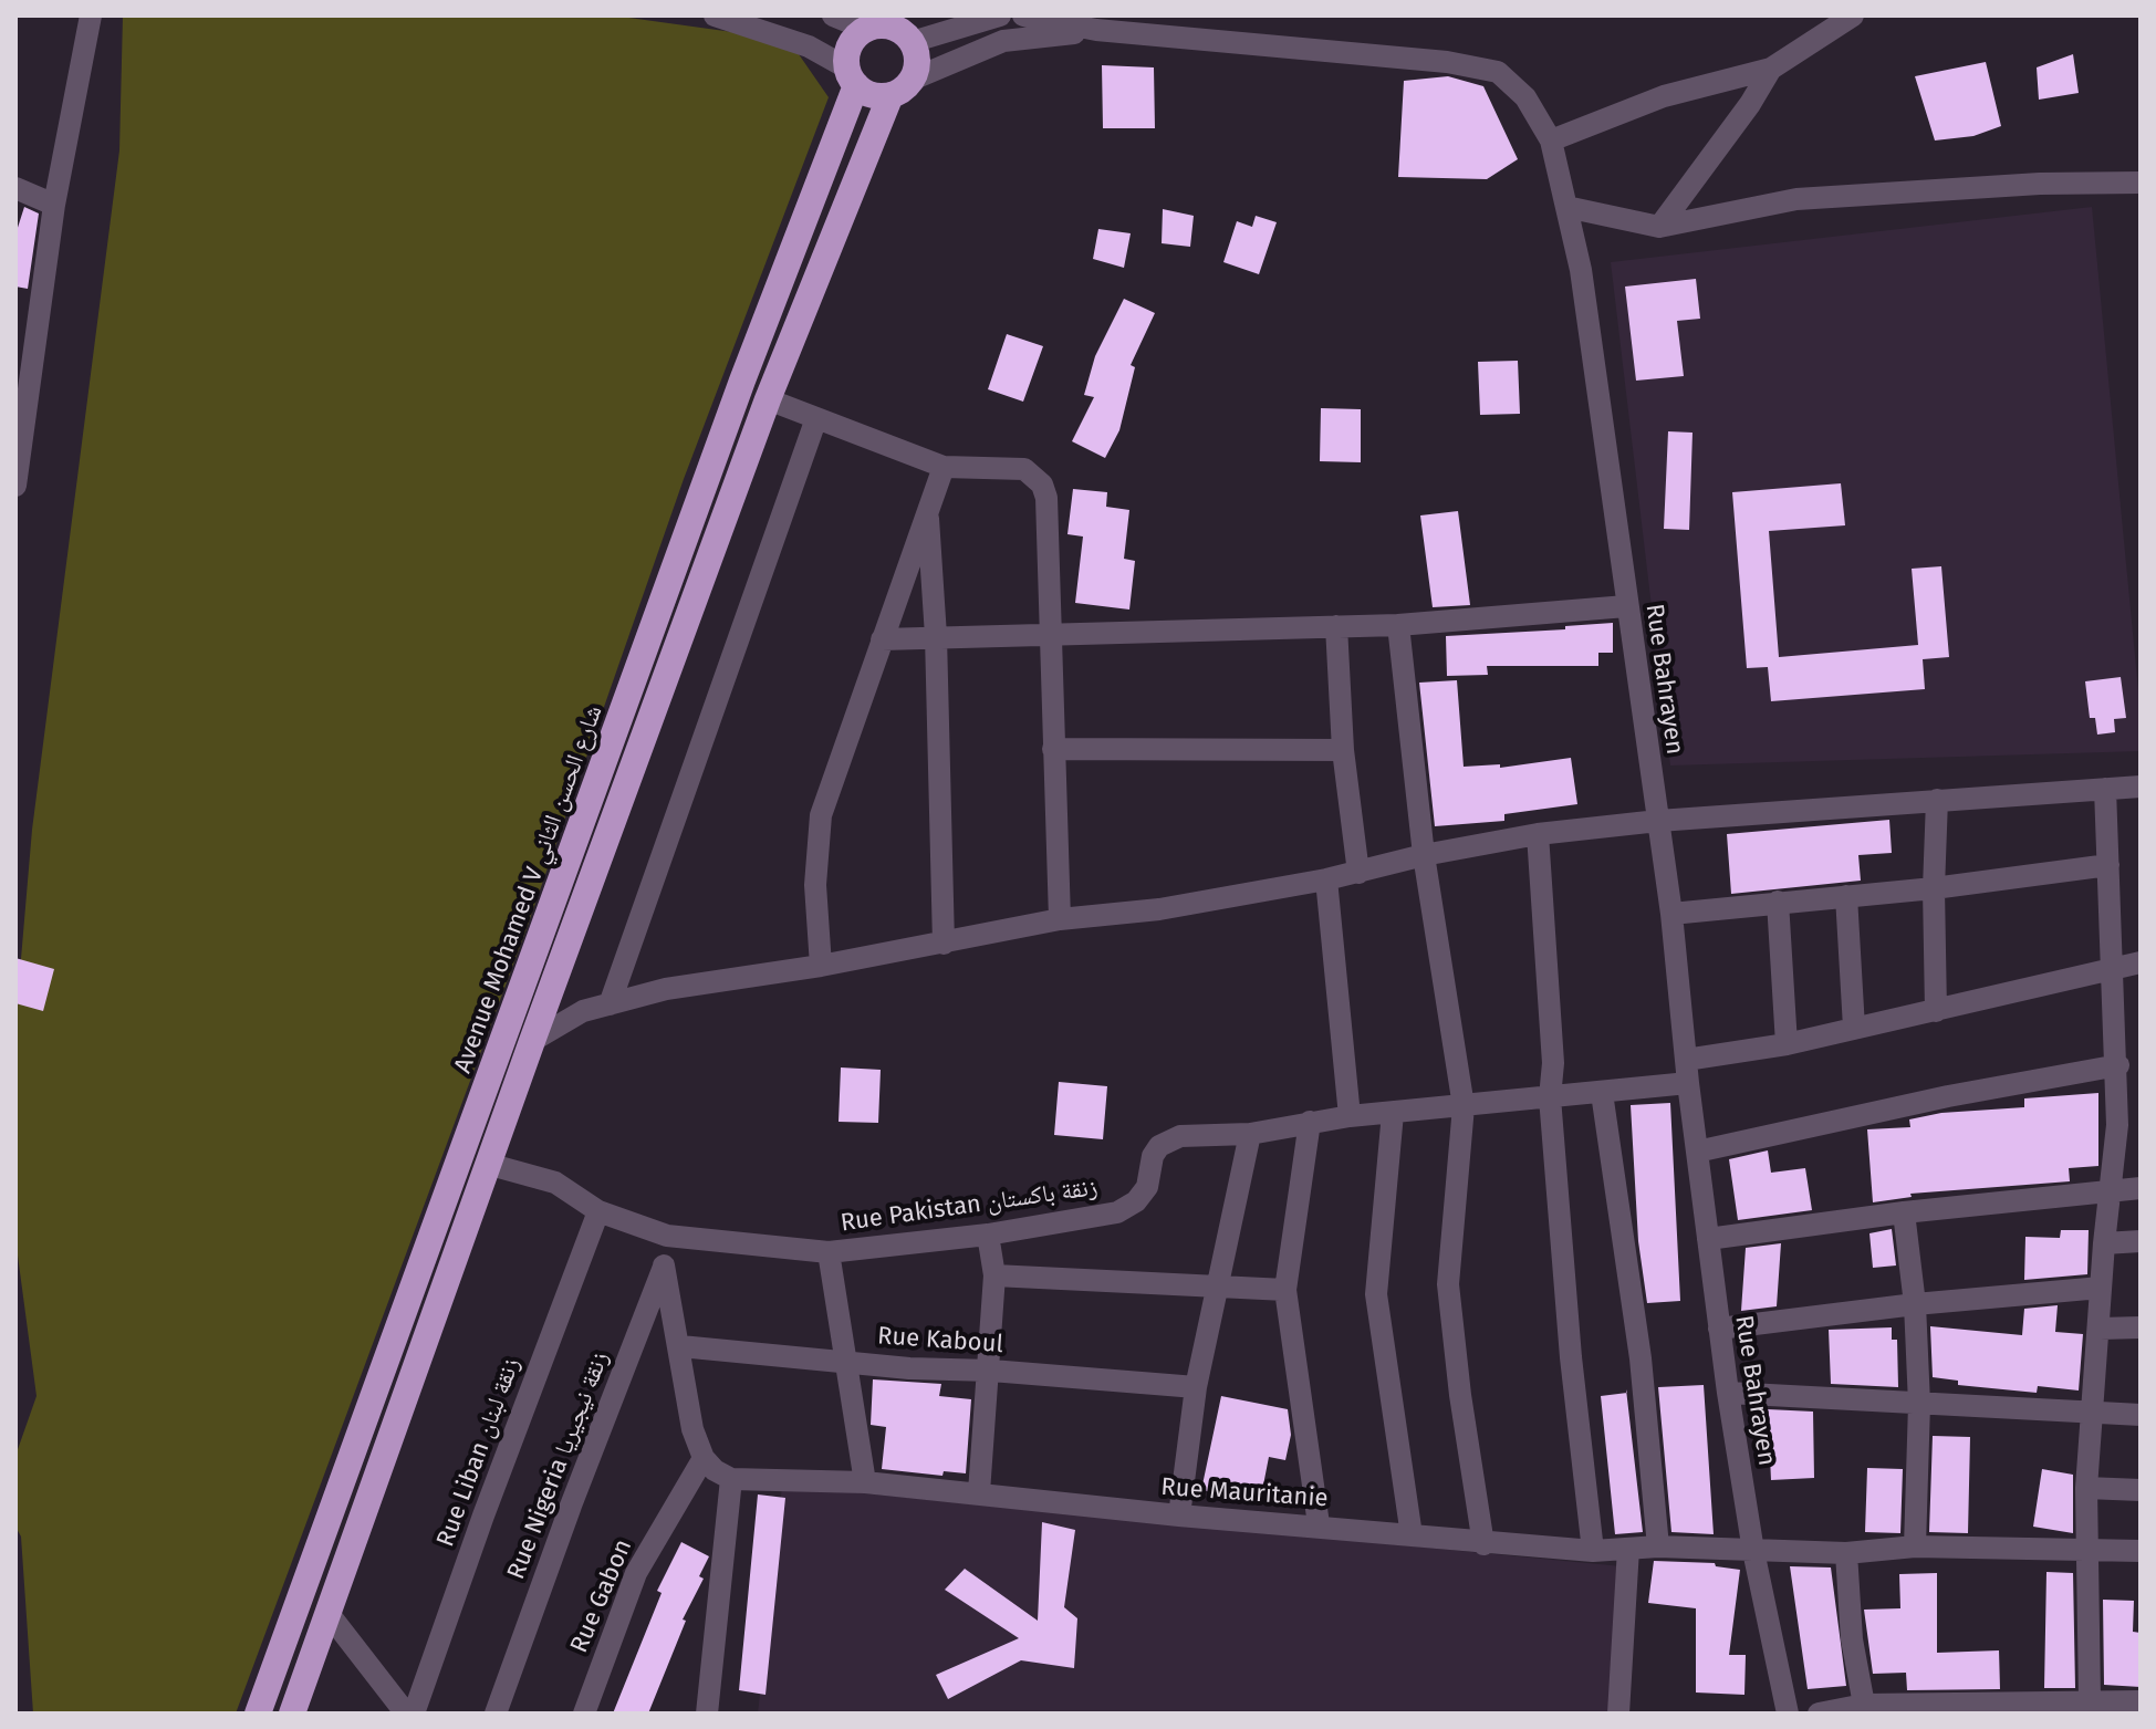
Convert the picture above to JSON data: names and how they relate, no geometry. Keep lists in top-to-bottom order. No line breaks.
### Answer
{"streets":{"highway":["Avenue Mohamed V شارع الحسن الثاني"],"street":["Rue Bahrayen","Rue Pakistan زنقة باكستان","Rue Kaboul","Rue Liban زنقة لبنان","Rue Nigeria زنقة نيجيريا","Rue Mauritanie","Rue Gabon"]},"crossings":[["Rue Bahrayen","Avenue Mohamed V شارع الحسن الثاني"],["Rue Bahrayen","Rue Pakistan زنقة باكستان"],["Rue Bahrayen","Rue Mauritanie"],["Rue Pakistan زنقة باكستان","Rue Liban زنقة لبنان"],["Rue Pakistan زنقة باكستان","Rue Nigeria زنقة نيجيريا"]]}
